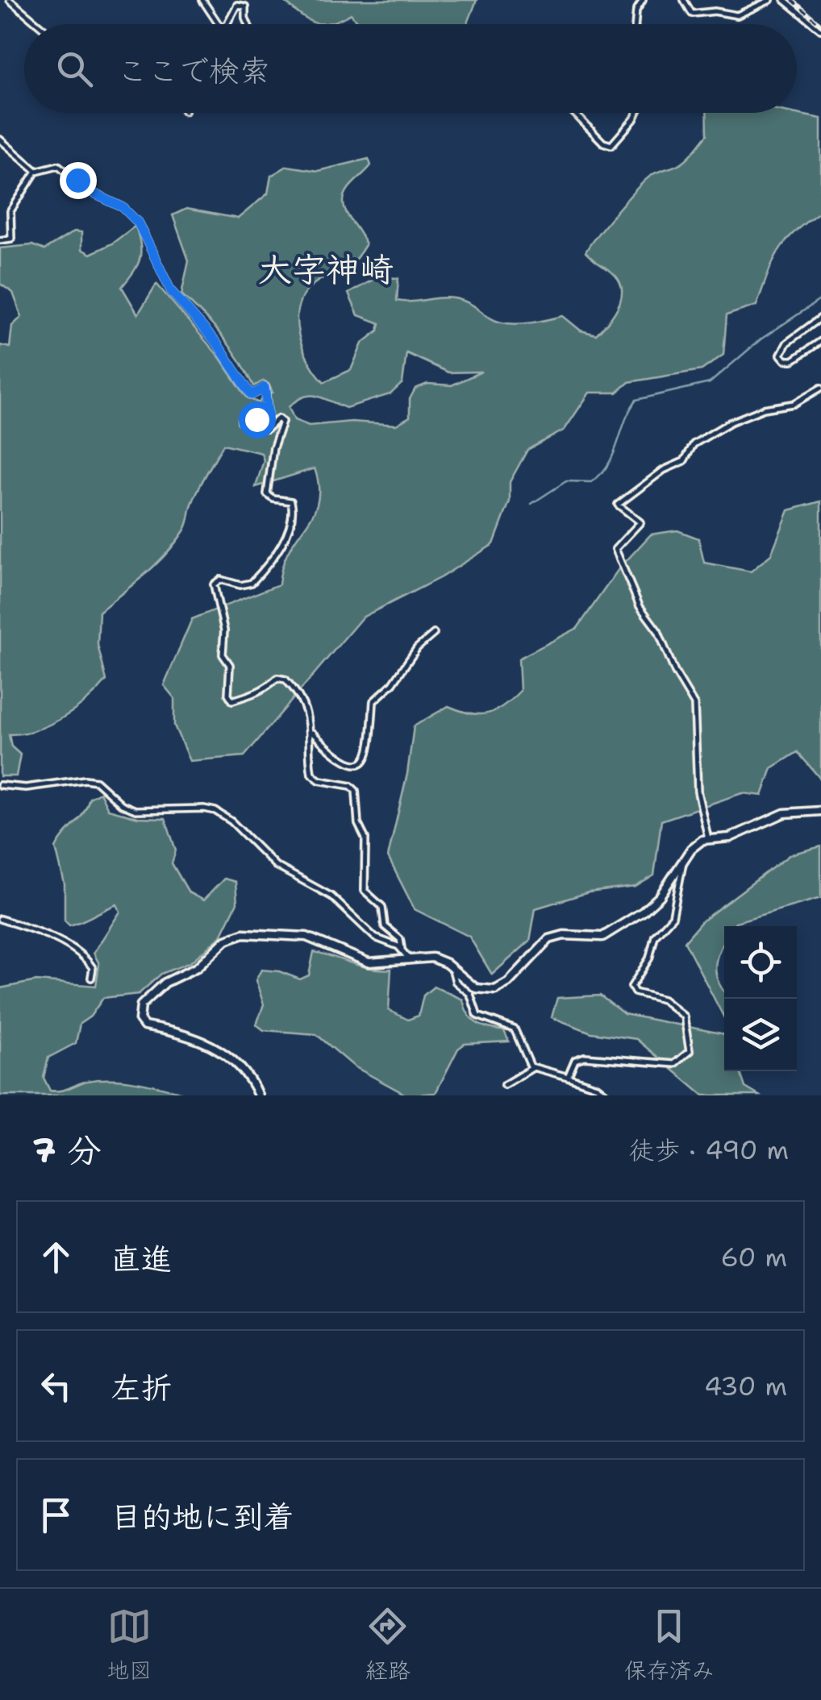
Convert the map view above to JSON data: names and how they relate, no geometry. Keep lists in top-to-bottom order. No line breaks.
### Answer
{"districts":["大字神崎"],"page":{"search":"ここで検索","heading":["7 分","徒歩 · 490 m"],"list":[["直進","60 m"],["左折","430 m"],"目的地に到着"],"nav":["地図","経路","保存済み"]}}
